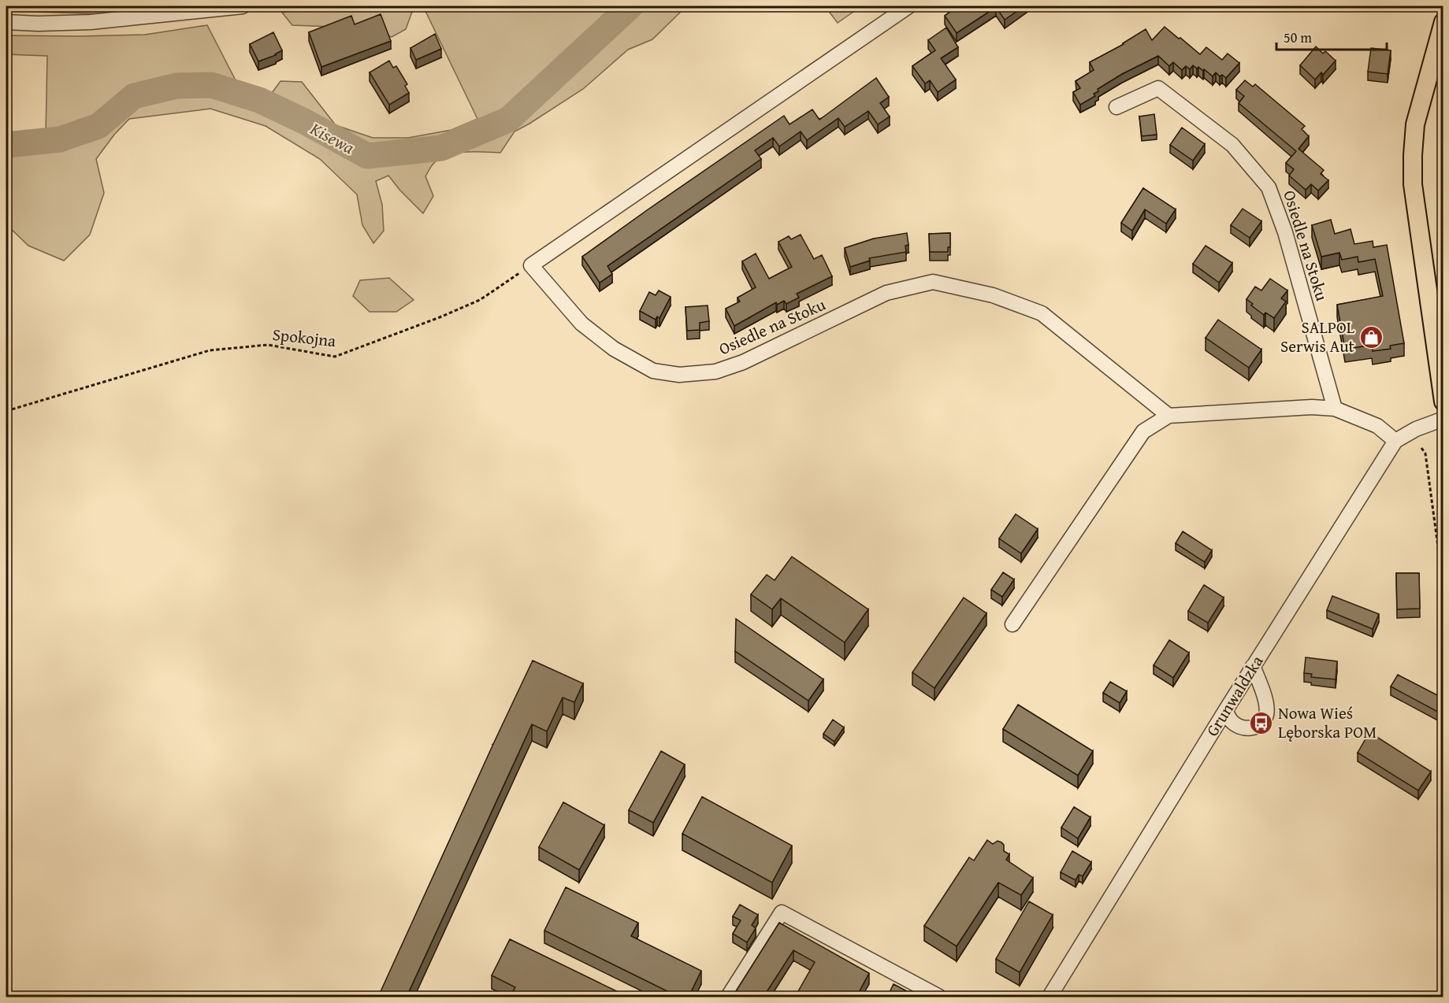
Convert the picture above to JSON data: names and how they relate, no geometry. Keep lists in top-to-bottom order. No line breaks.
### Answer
{"streets":{"street":["Osiedle na Stoku","Grunwaldzka"],"path":["Spokojna"]},"crossings":[["Osiedle na Stoku","Spokojna"]],"water":["Kisewa"],"places":{"shop":["SALPOL Serwis Aut"],"bus stop":["Nowa Wieś Lęborska POM"]},"scale_bar":"50 m"}
